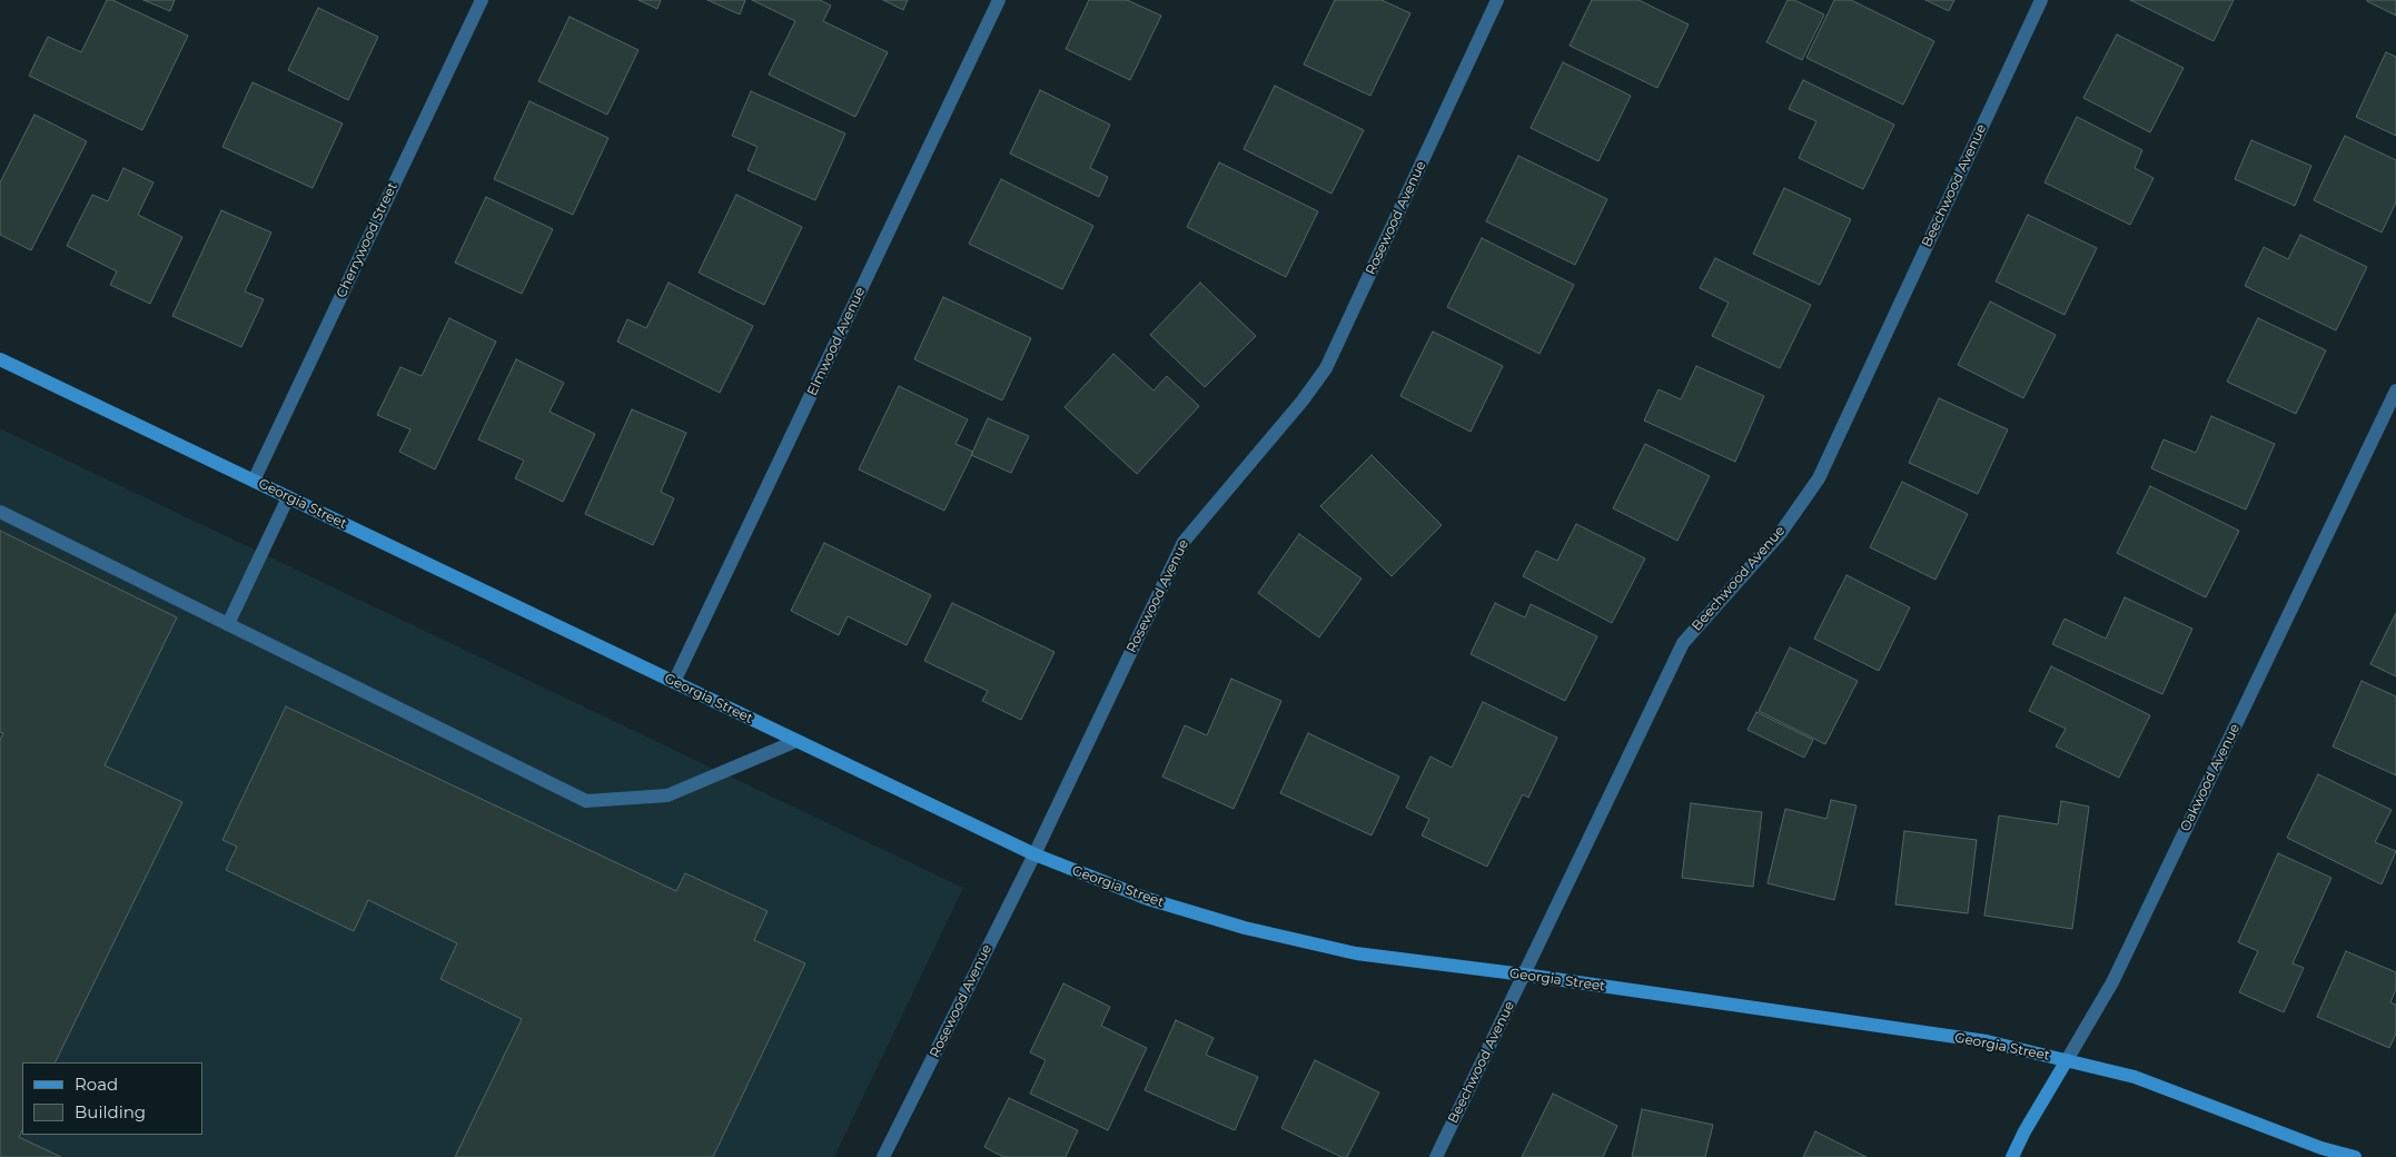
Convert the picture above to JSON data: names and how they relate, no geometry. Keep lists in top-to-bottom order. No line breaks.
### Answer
{"streets":{"main road":["Georgia Street","Oakwood Avenue"],"street":["Beechwood Avenue","Rosewood Avenue","Cherrywood Street","Elmwood Avenue"]},"crossings":[["Beechwood Avenue","Georgia Street"],["Rosewood Avenue","Georgia Street"],["Cherrywood Street","Georgia Street"],["Elmwood Avenue","Georgia Street"],["Georgia Street","Oakwood Avenue"]],"legend":["Road","Building"]}
